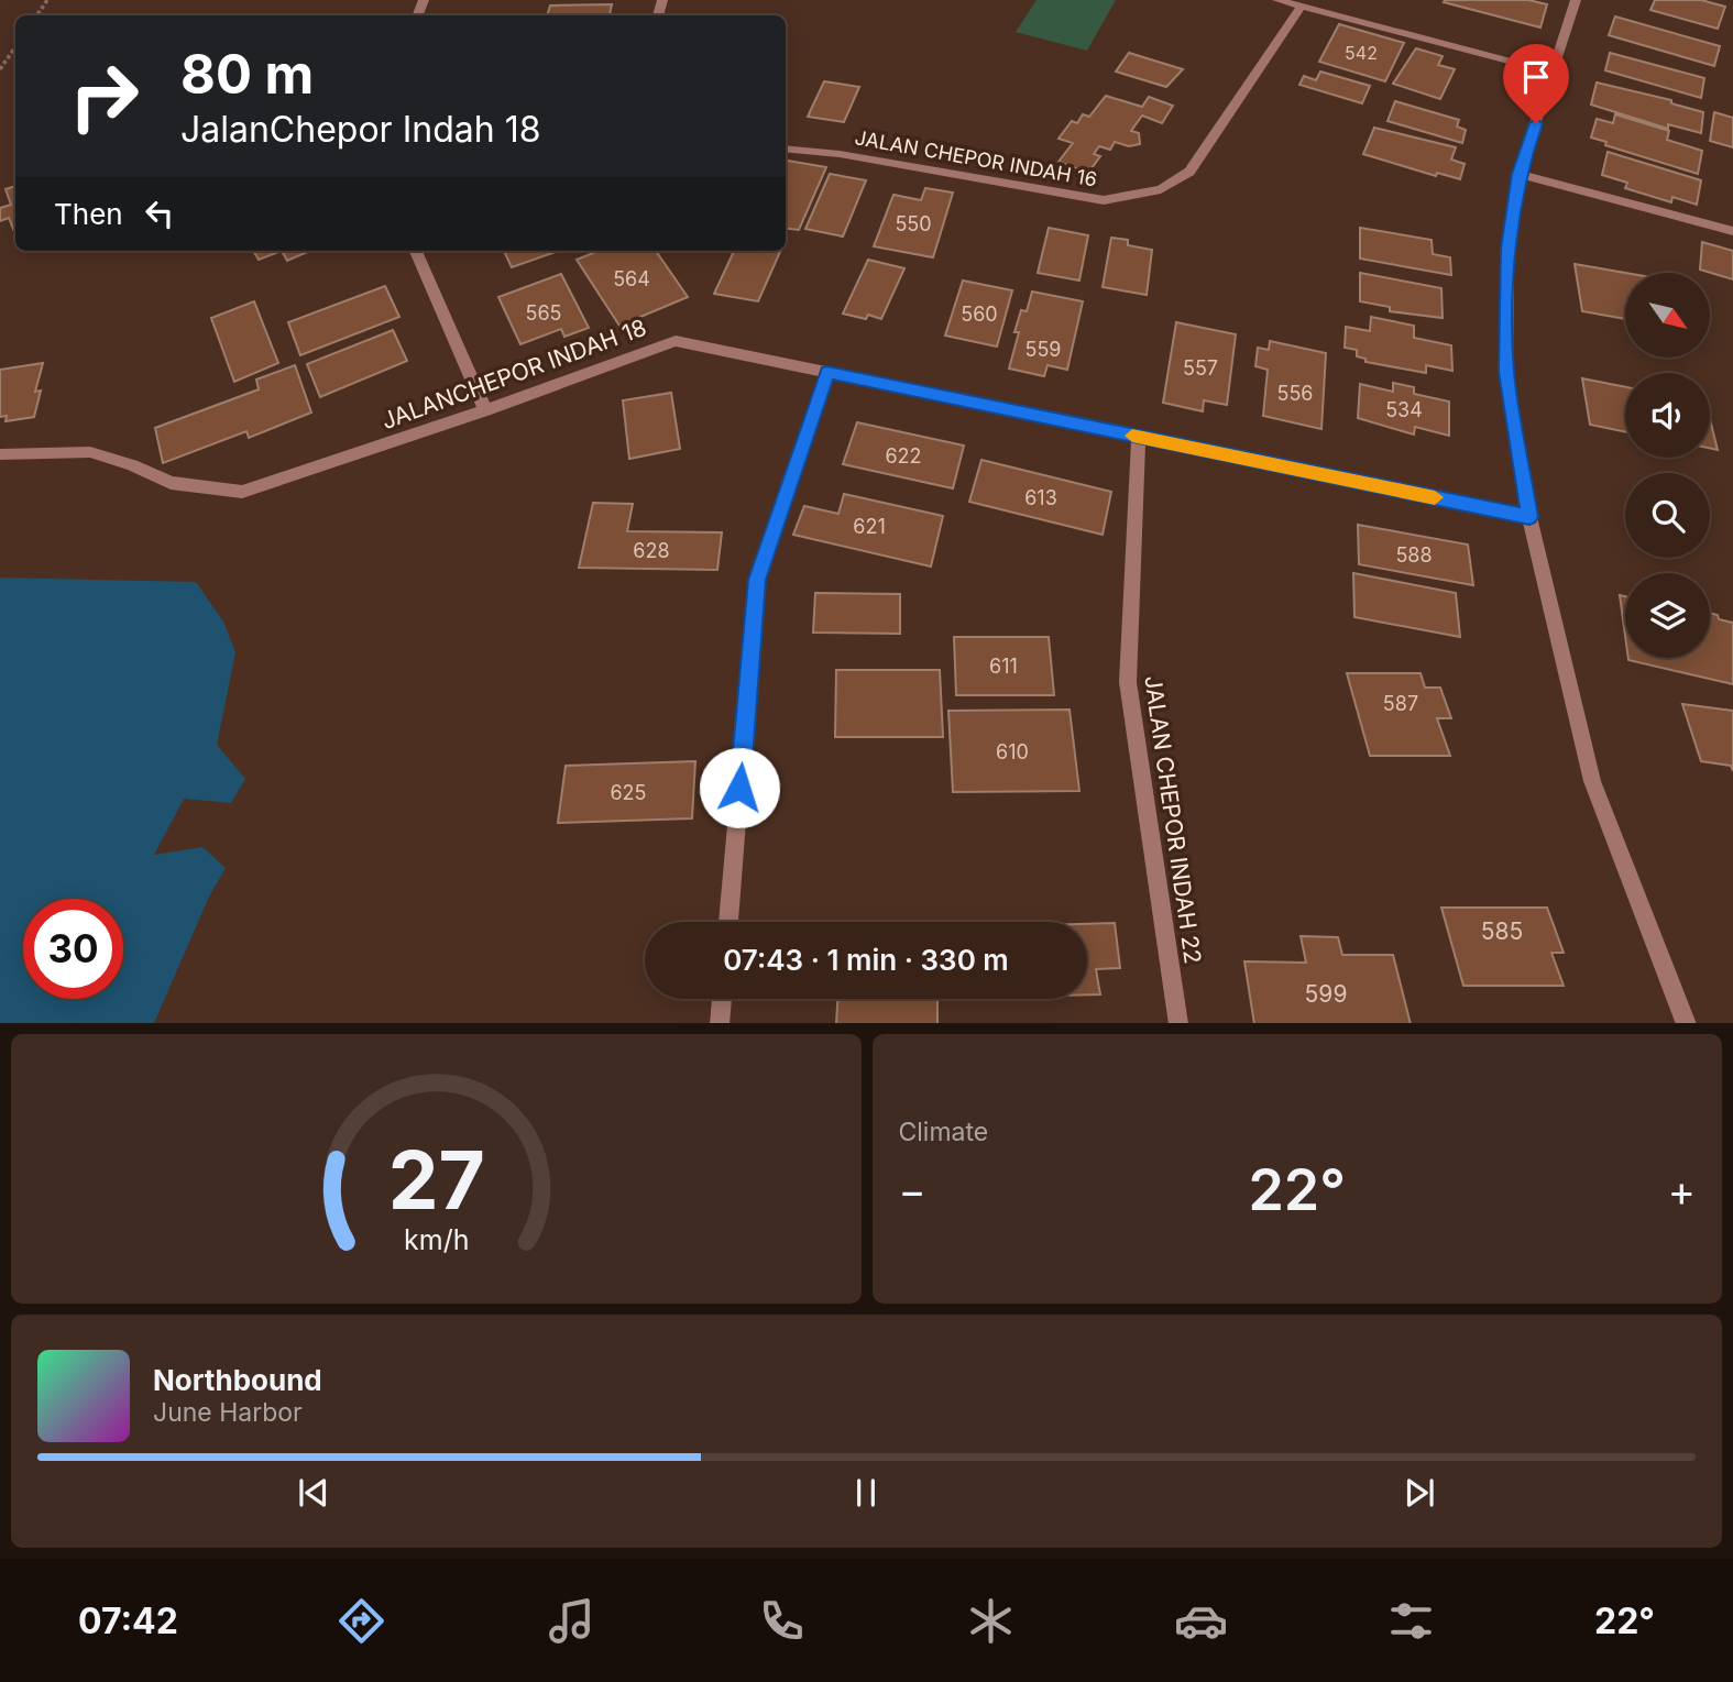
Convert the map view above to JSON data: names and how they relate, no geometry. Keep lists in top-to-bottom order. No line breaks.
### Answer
{"streets":{"street":["JALAN CHEPOR INDAH 16","JALANCHEPOR INDAH 18","JALAN CHEPOR INDAH 22"]},"crossings":[["JALANCHEPOR INDAH 18","JALAN CHEPOR INDAH 22"]],"house_numbers":["542","550","564","565","560","559","557","556","534","622","613","621","628","588","611","587","610","625","585","599"],"north":"bottom right","page":{"turn":["80 m","JalanChepor Indah 18"],"then":"Then","limit":"30","trip":"07:43 · 1 min · 330 m","tile":"Climate","heat":["−","22°","+"],"song":["Northbound","June Harbor"],"tabs":["07:42","22°"],"gauge":["27","km/h"]}}
